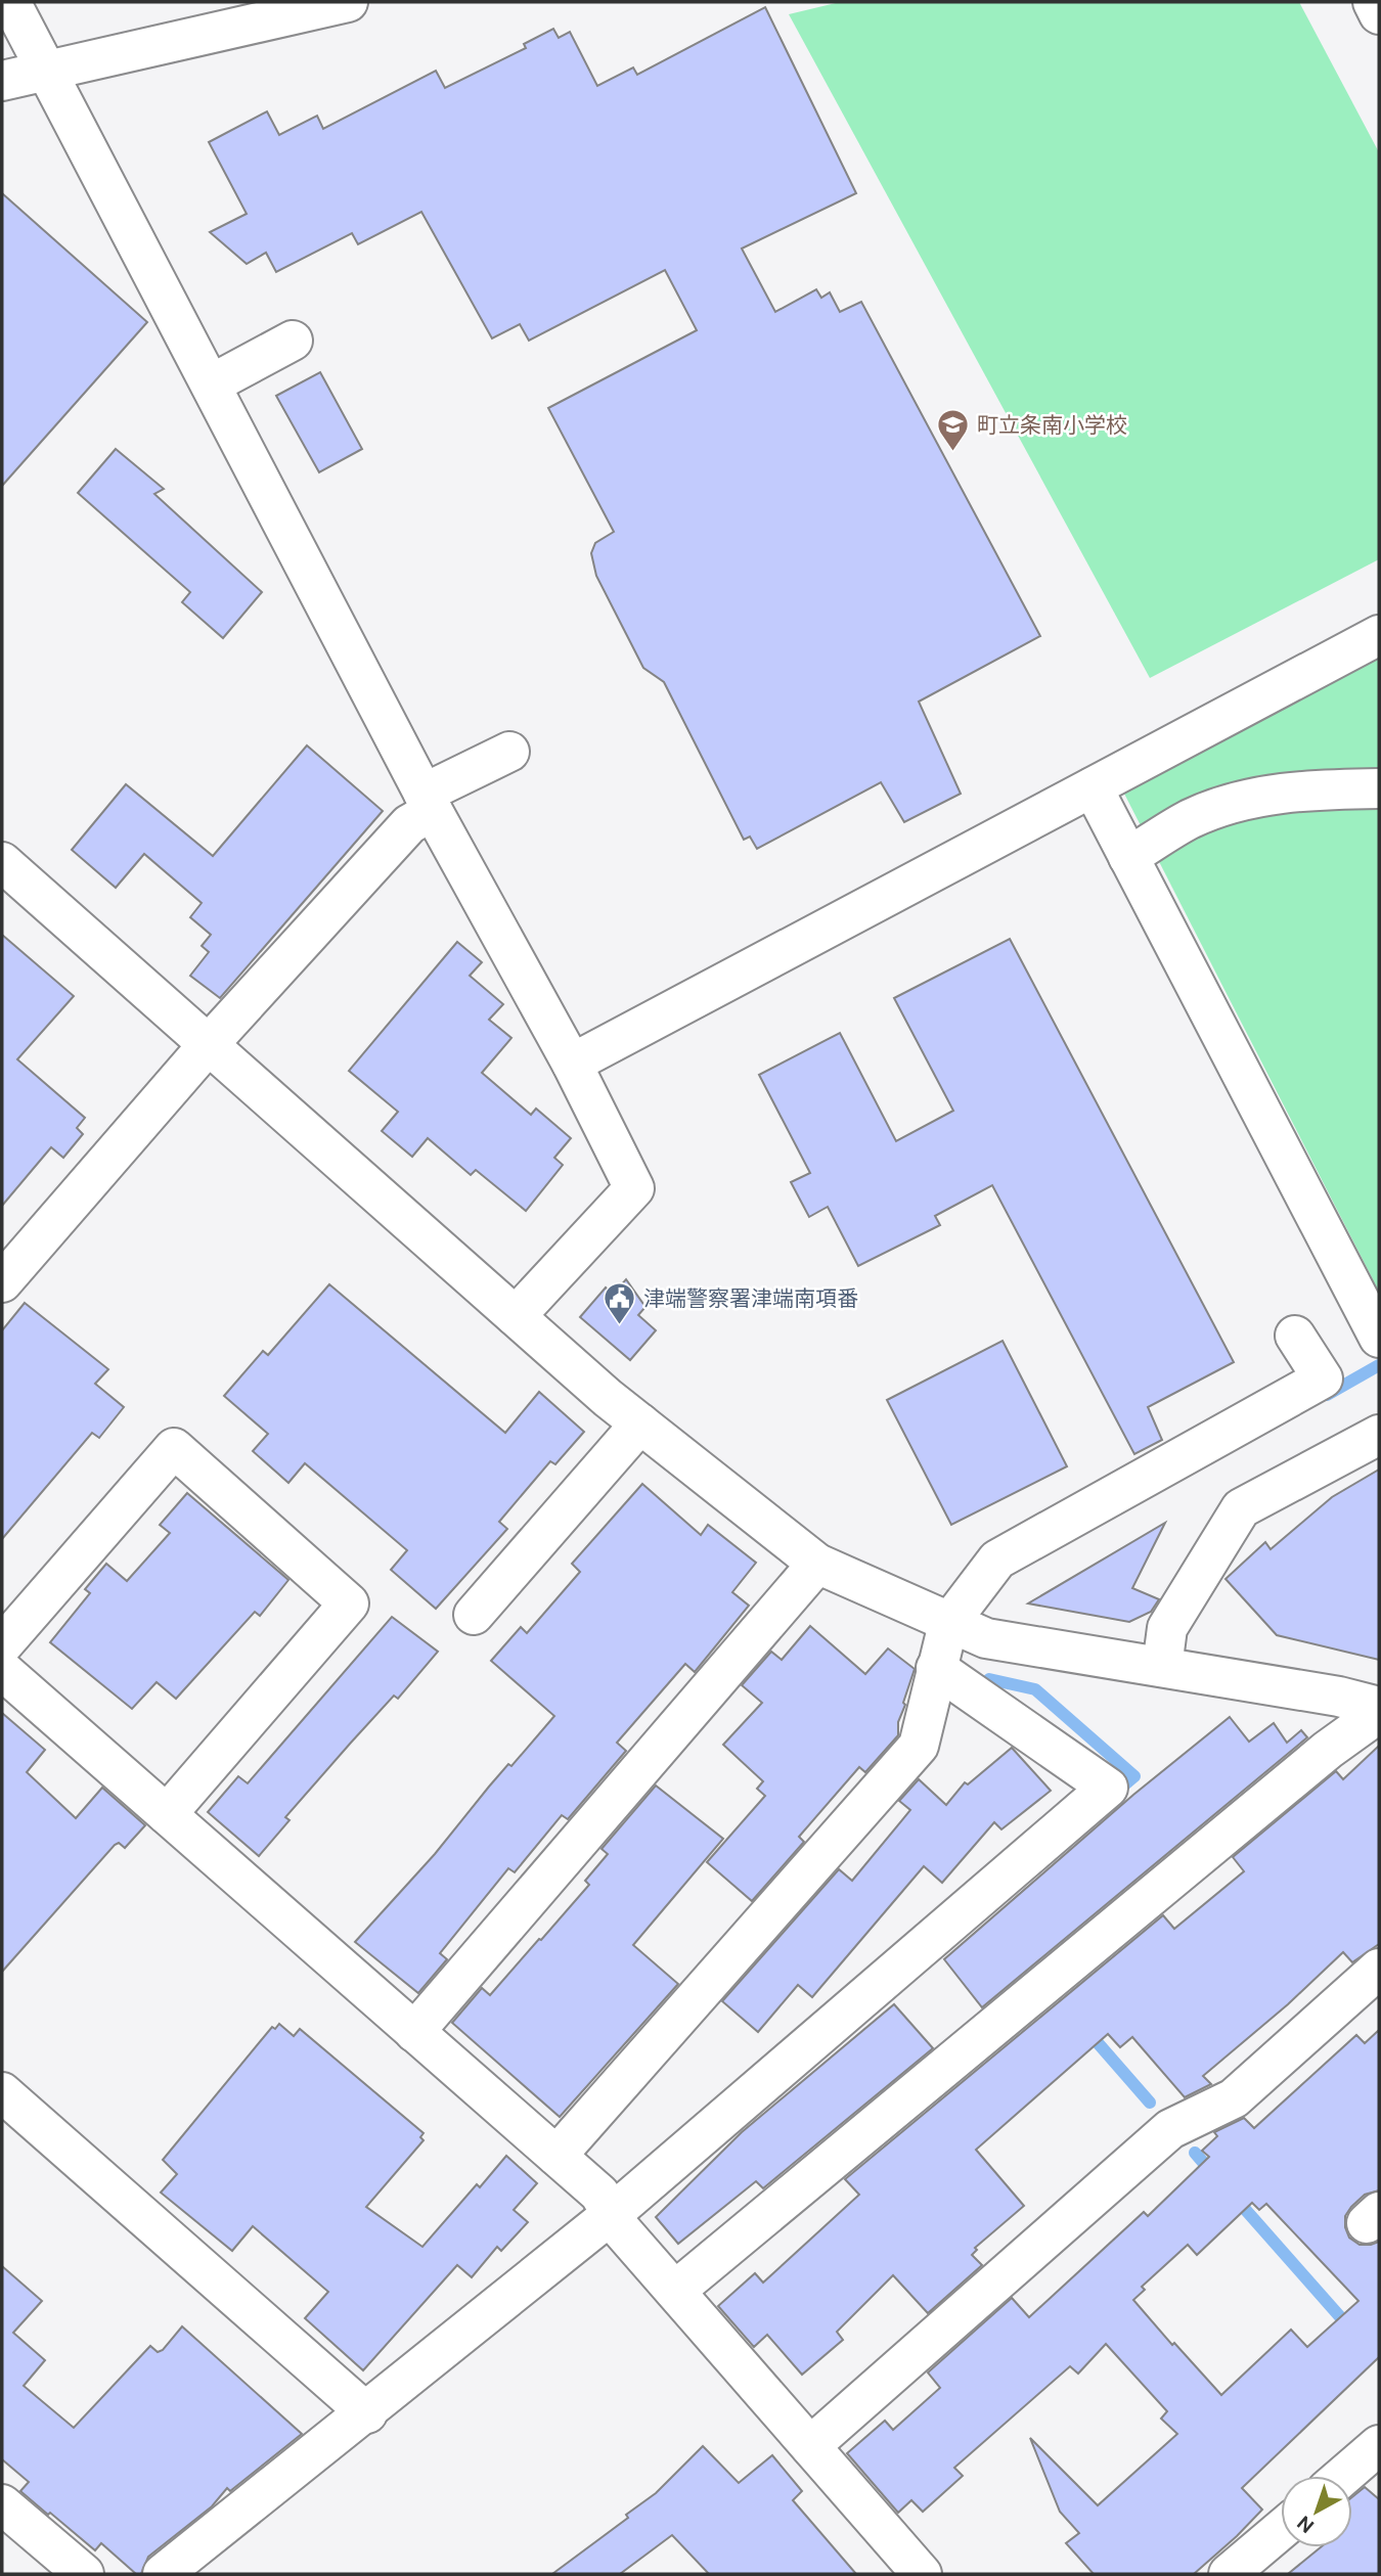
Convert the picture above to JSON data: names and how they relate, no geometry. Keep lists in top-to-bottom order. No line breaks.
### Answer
{"places":{"school or university":["町立条南小学校"],"public building":["津端警察署津端南項番"]},"north":"bottom left"}
